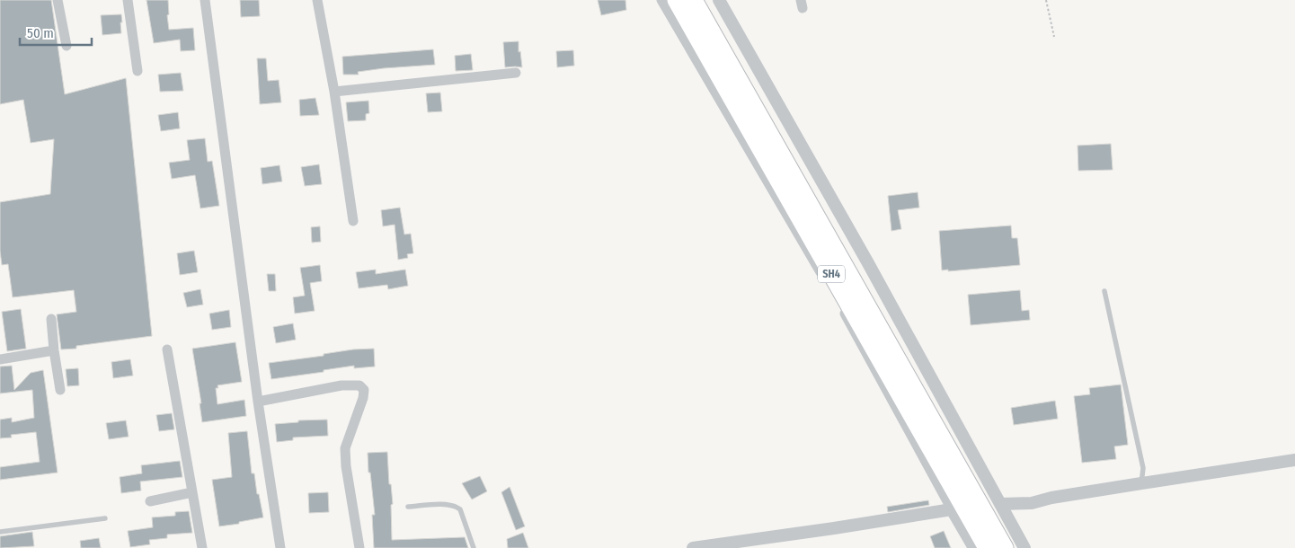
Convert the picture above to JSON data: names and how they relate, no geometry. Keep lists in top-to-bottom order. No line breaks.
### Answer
{"streets":{"highway":["SH4"]},"scale_bar":"50 m"}
